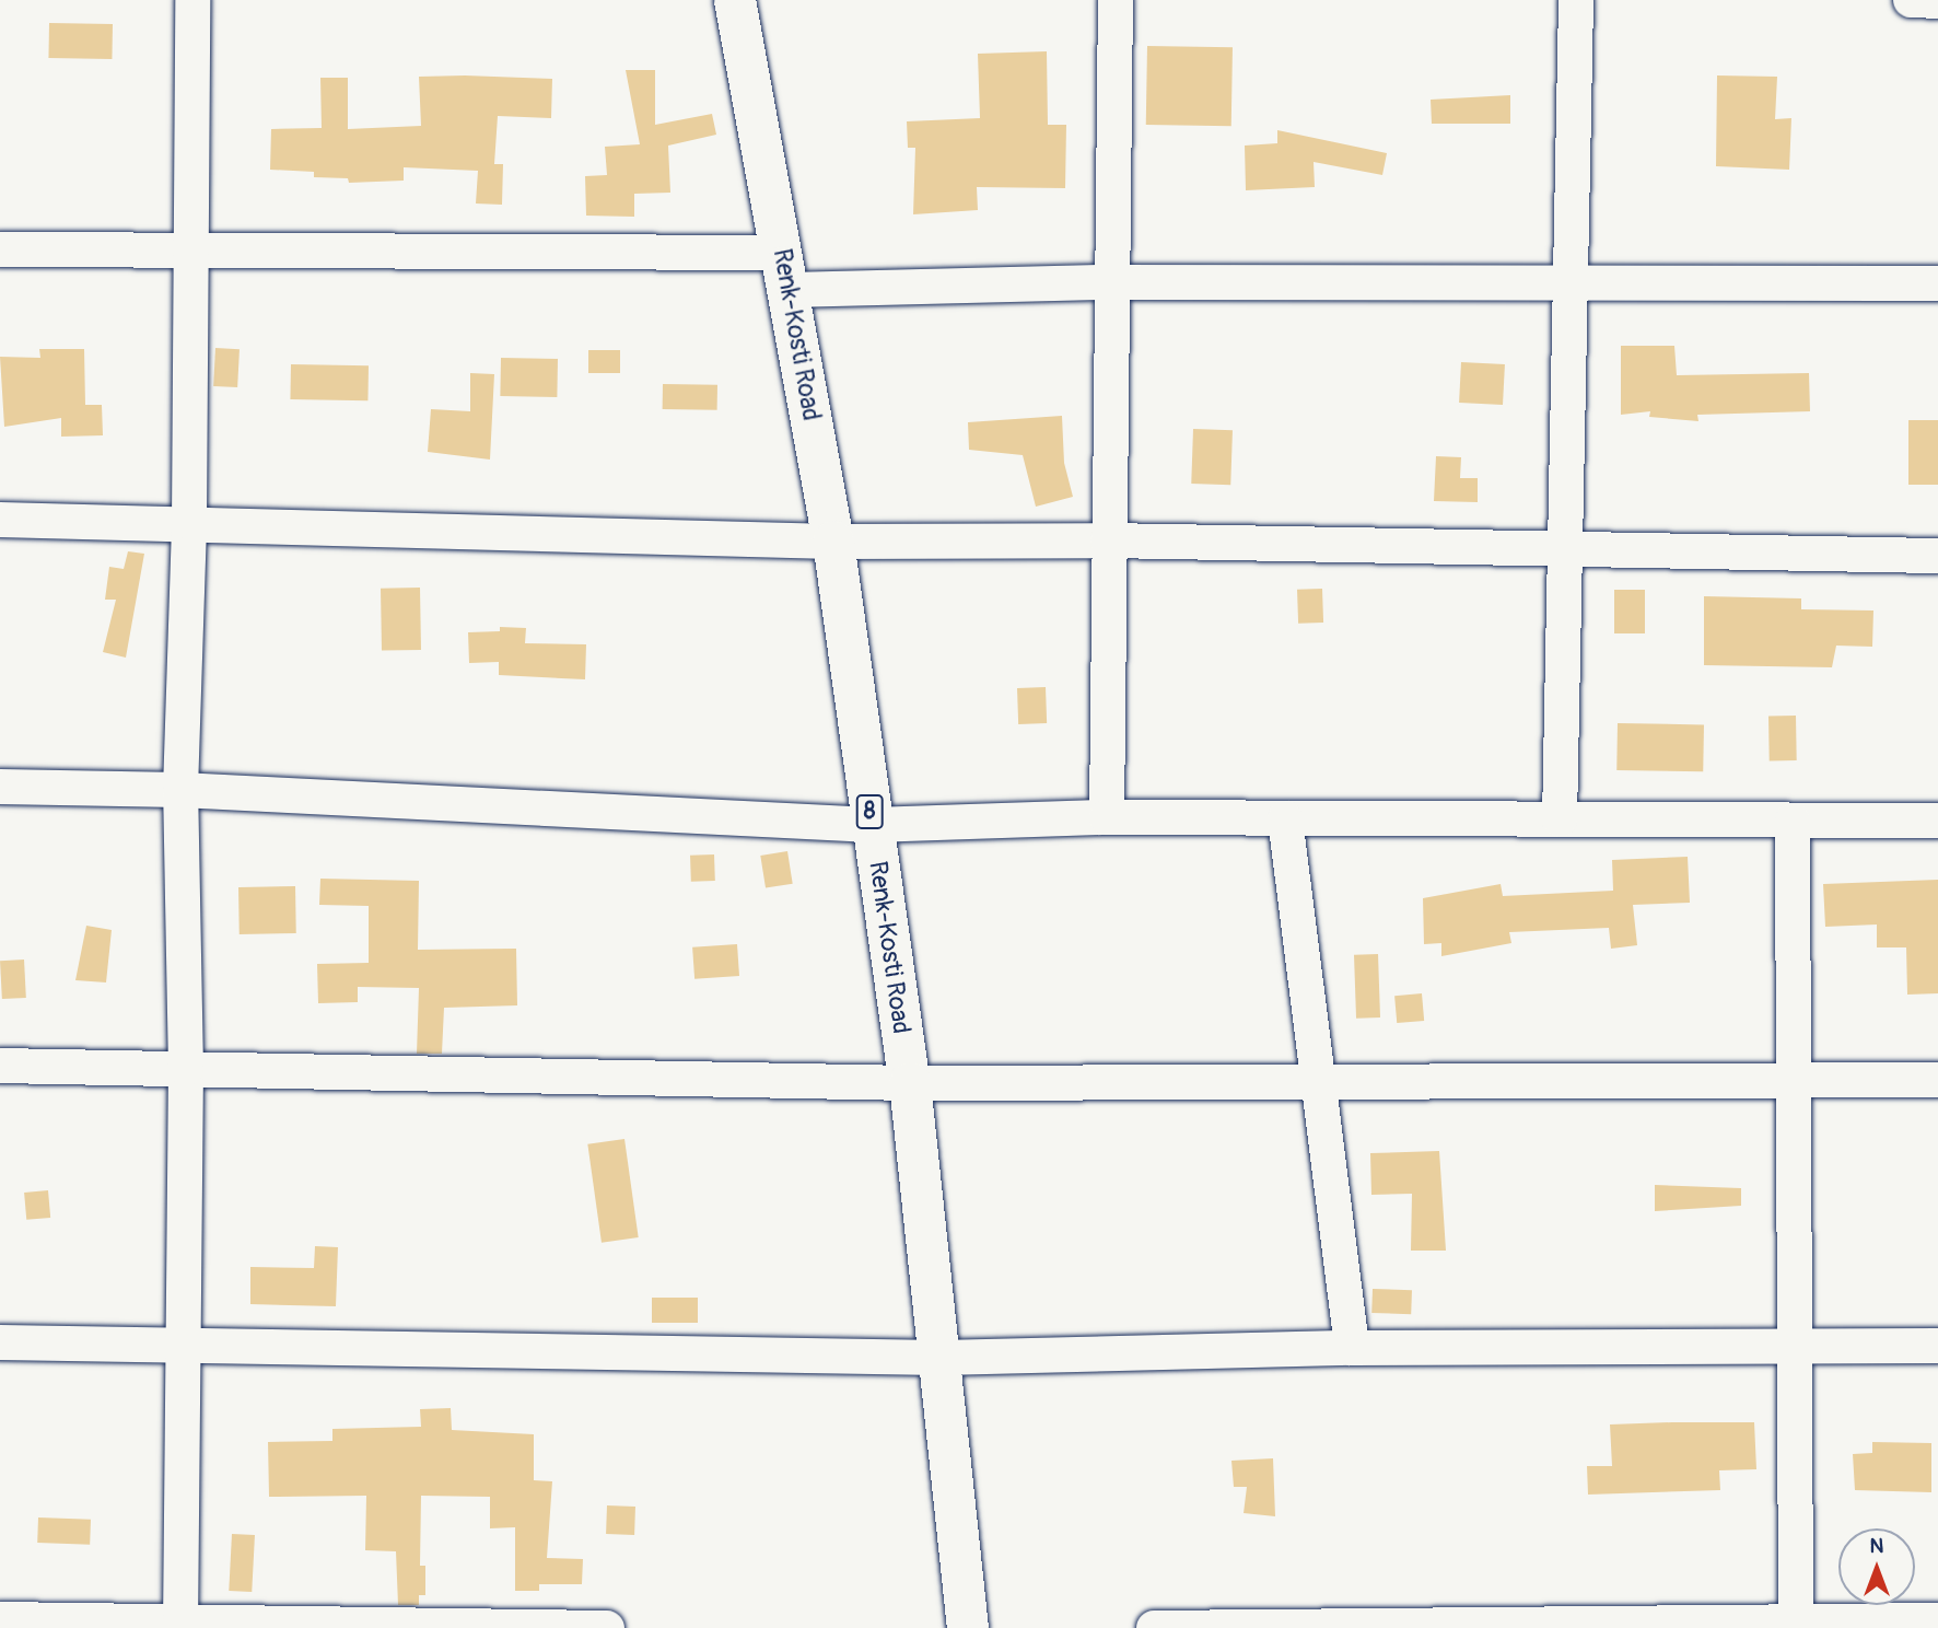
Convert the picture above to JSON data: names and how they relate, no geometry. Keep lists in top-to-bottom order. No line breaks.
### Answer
{"streets":{"main road":["Renk-Kosti Road","8"]},"north":"top"}
